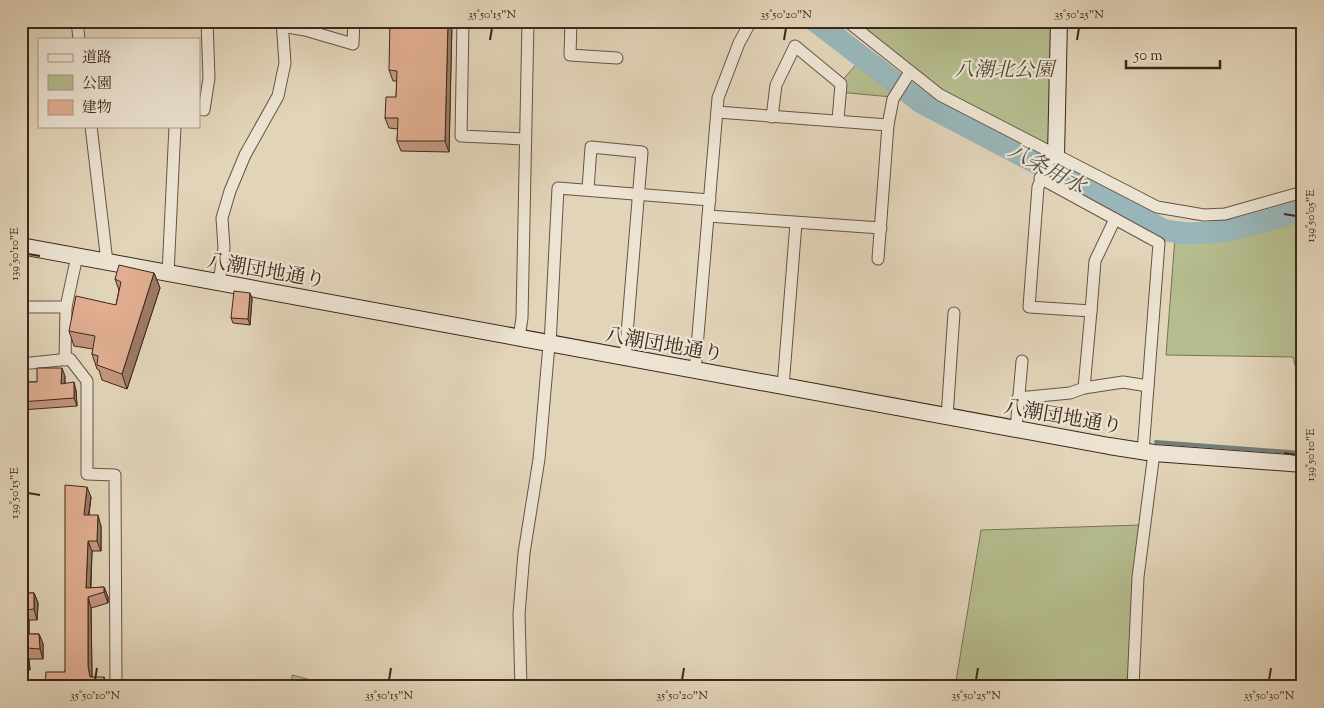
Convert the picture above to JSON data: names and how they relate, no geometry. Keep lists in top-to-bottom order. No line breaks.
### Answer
{"streets":{"street":["八潮団地通り"]},"water":["八条用水"],"parks":["八潮北公園"],"legend":["道路","公園","建物"],"scale_bar":"50 m","coordinates":["35°50'15\"N","35°50'20\"N","35°50'25\"N","139°50'05\"E","139°50'10\"E","139°50'15\"E","35°50'10\"N","35°50'30\"N"]}
